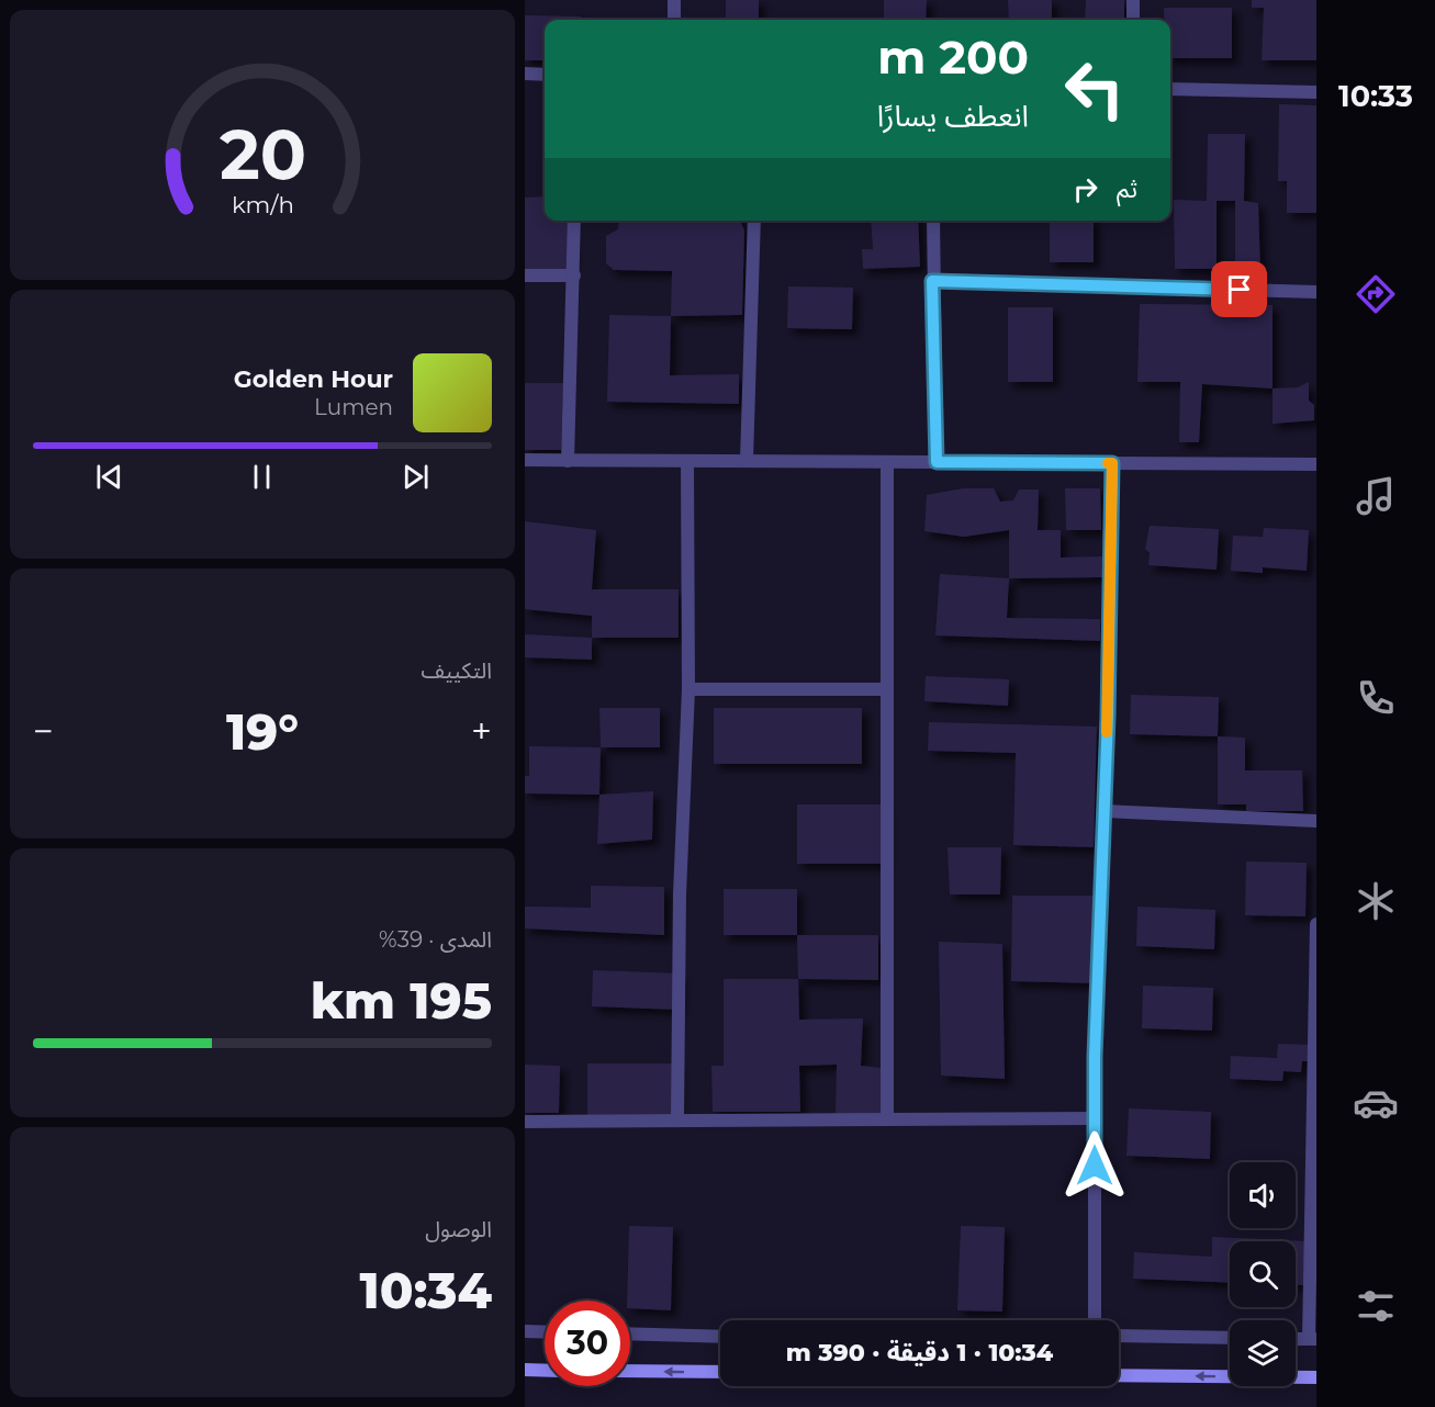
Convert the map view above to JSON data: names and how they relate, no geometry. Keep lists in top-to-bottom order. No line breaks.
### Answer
{"page":{"tabs":"10:33","turn":["200 m","انعطف يسارًا"],"then":"ثم","song":["Golden Hour","Lumen"],"tile":["التكييف",["المدى · 39%","195 km"],["الوصول","10:34"]],"heat":["−","19°","+"],"limit":"30","trip":"10:34 · 1 دقيقة · 390 m","gauge":["20","km/h"]}}
